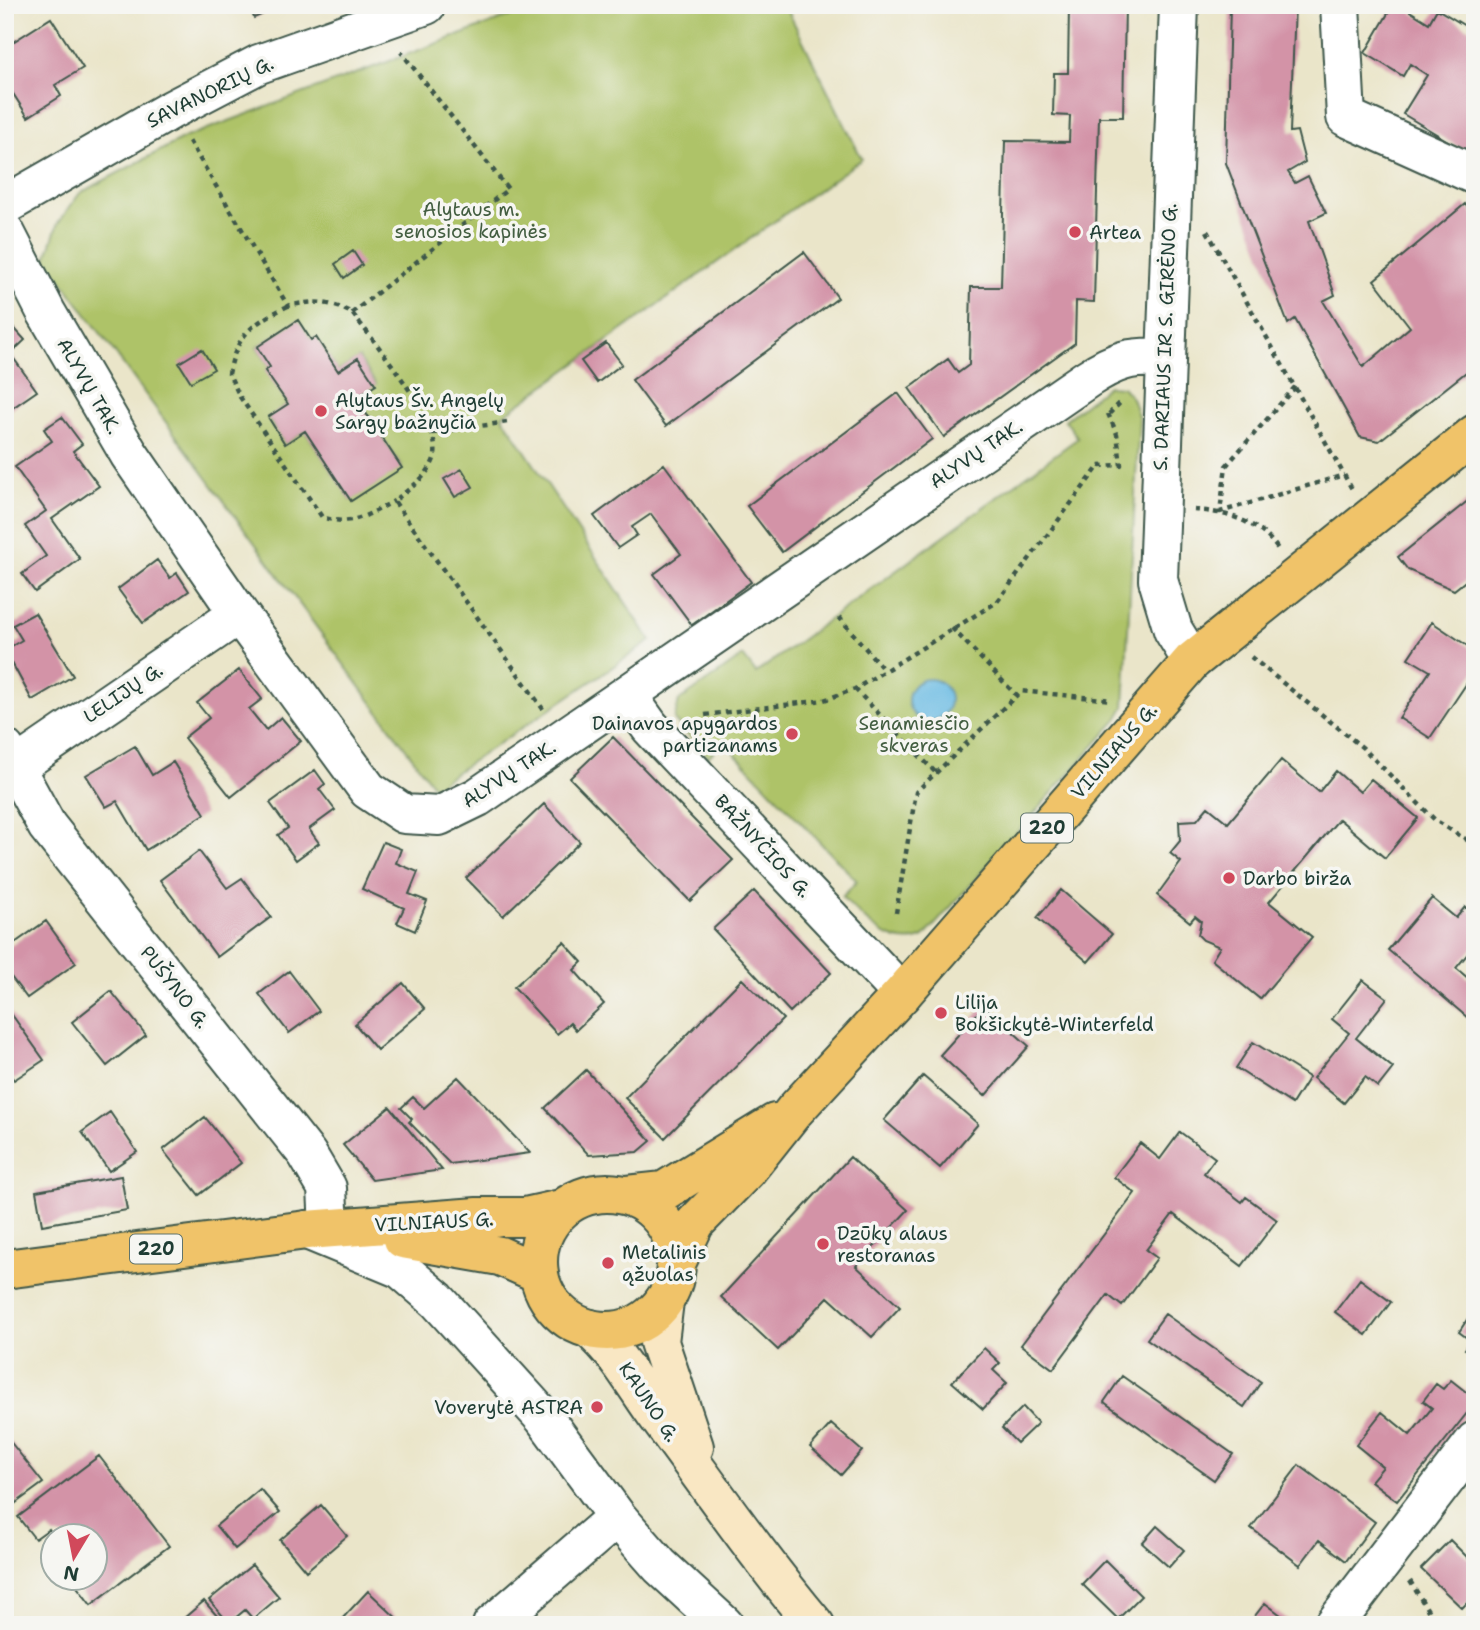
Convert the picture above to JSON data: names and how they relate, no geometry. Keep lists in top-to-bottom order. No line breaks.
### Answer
{"streets":{"main road":["VILNIAUS G.","220"],"street":["SAVANORIŲ G.","S. DARIAUS IR S. GIRĖNO G.","ALYVŲ TAK.","LELIJŲ G.","BAŽNYČIOS G.","PUŠYNO G.","KAUNO G."]},"crossings":[["S. DARIAUS IR S. GIRĖNO G.","ALYVŲ TAK."],["S. DARIAUS IR S. GIRĖNO G.","VILNIAUS G."],["ALYVŲ TAK.","LELIJŲ G."],["ALYVŲ TAK.","BAŽNYČIOS G."],["LELIJŲ G.","PUŠYNO G."],["VILNIAUS G.","BAŽNYČIOS G."],["VILNIAUS G.","PUŠYNO G."],["VILNIAUS G.","KAUNO G."]],"parks":["Alytaus m. senosios kapinės","Senamiesčio skveras"],"places":["Artea","Alytaus Šv. Angelų Sargų bažnyčia","Dainavos apygardos partizanams","Darbo birža","Lilija Bokšickytė-Winterfeld","Dzūkų alaus restoranas","Metalinis ąžuolas","Voverytė ASTRA"],"north":"bottom"}
